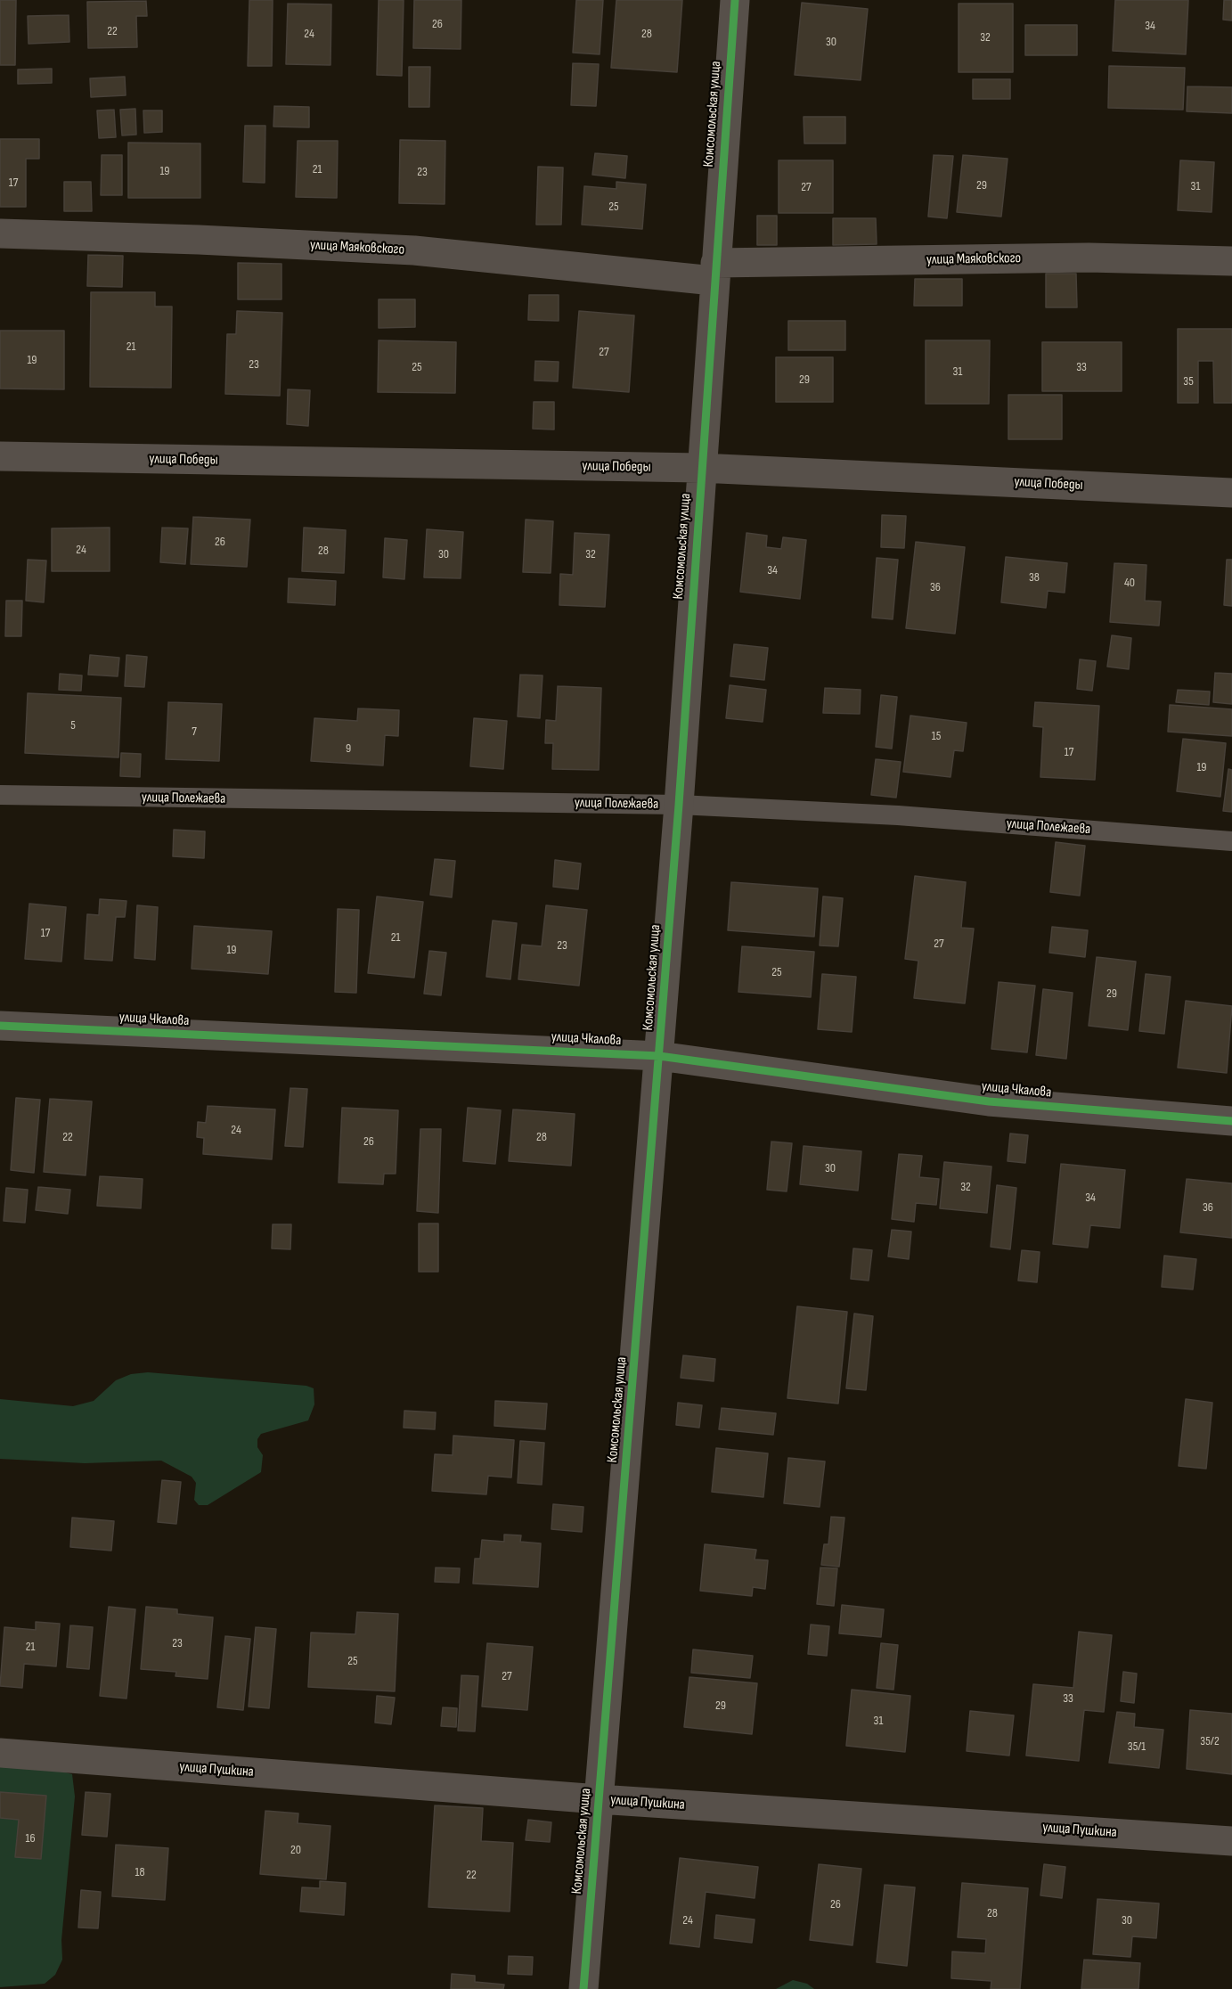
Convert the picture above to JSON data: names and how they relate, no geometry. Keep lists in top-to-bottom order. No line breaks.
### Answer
{"streets":{"street":["Комсомольская улица","улица Маяковского","улица Победы","улица Чкалова","улица Пушкина"],"lane":["улица Полежаева"]},"crossings":[["Комсомольская улица","улица Маяковского"],["Комсомольская улица","улица Победы"],["Комсомольская улица","улица Полежаева"],["Комсомольская улица","улица Чкалова"],["Комсомольская улица","улица Пушкина"]],"house_numbers":["26","34","22","24","28","32","30","21","19","23","17","29","31","27","25","21","27","19","23","25","33","31","29","35","26","24","28","30","32","34","38","40","36","5","7","15","9","17","19","17","21","27","23","19","25","29","24","22","28","26","30","32","34","36","23","21","25","27","33","29","31","35/2","35/1","16","20","18","22","26","28","24","30"]}
